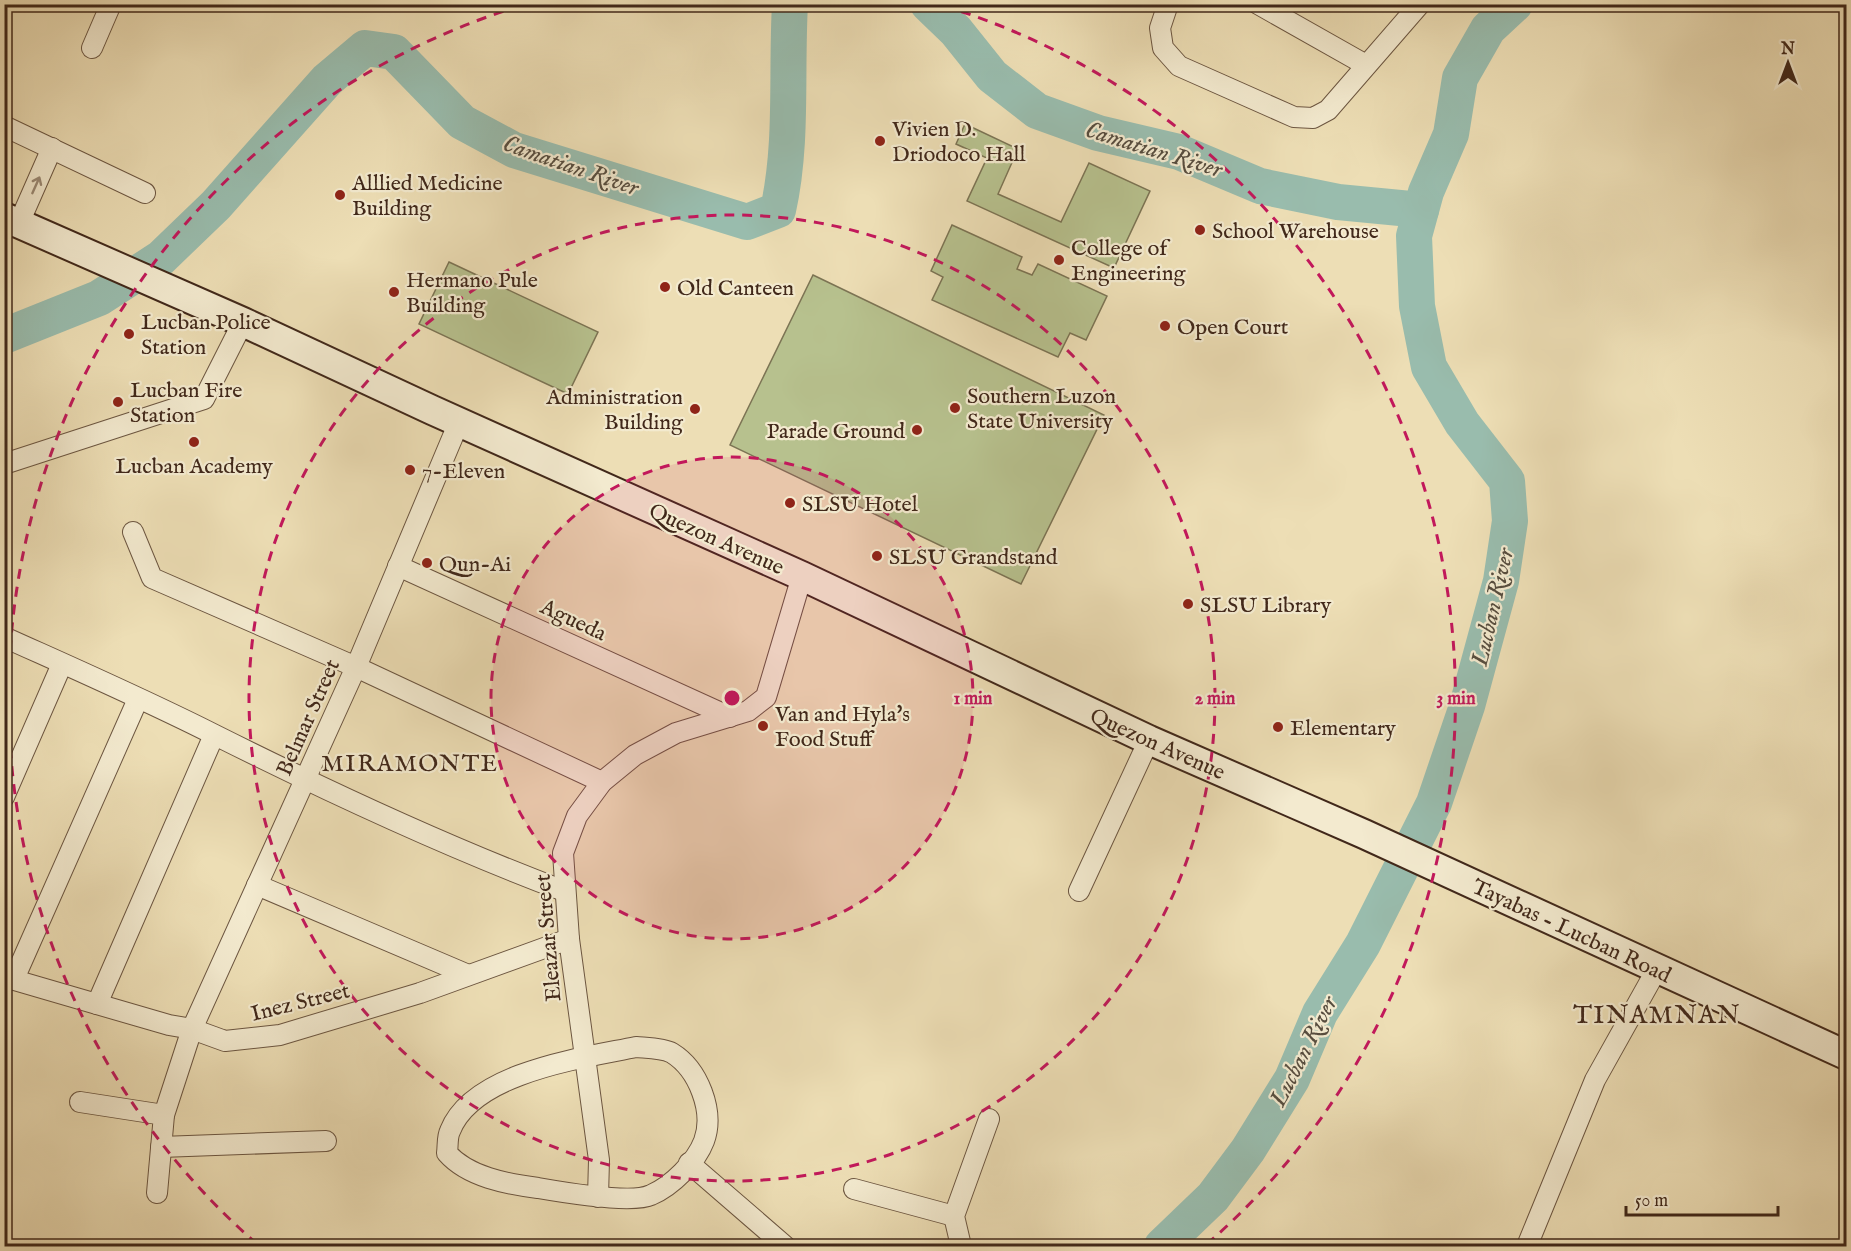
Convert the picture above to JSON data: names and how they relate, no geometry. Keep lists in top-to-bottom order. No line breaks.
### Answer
{"streets":{"main road":["Quezon Avenue","Tayabas - Lucban Road"],"street":["Agueda","Belmar Street","Eleazar Street","Inez Street"]},"crossings":[["Quezon Avenue","Belmar Street"],["Quezon Avenue","Tayabas - Lucban Road"],["Quezon Avenue","Eleazar Street"],["Agueda","Belmar Street"],["Agueda","Eleazar Street"],["Belmar Street","Inez Street"],["Eleazar Street","Inez Street"]],"districts":["MIRAMONTE","TINAMNAN"],"water":["Camatian River","Lucban River"],"places":["Vivien D. Driodoco Hall","Alllied Medicine Building","School Warehouse","College of Engineering","Old Canteen","Hermano Pule Building","Open Court","Lucban Police Station","Lucban Fire Station","Southern Luzon State University","Administration Building","Parade Ground","Lucban Academy","7-Eleven","SLSU Hotel","SLSU Grandstand","Qun-Ai","SLSU Library","Van and Hyla's Food Stuff","Elementary"],"scale_bar":"50 m","north":"top","rings":["1 min","2 min","3 min"]}
